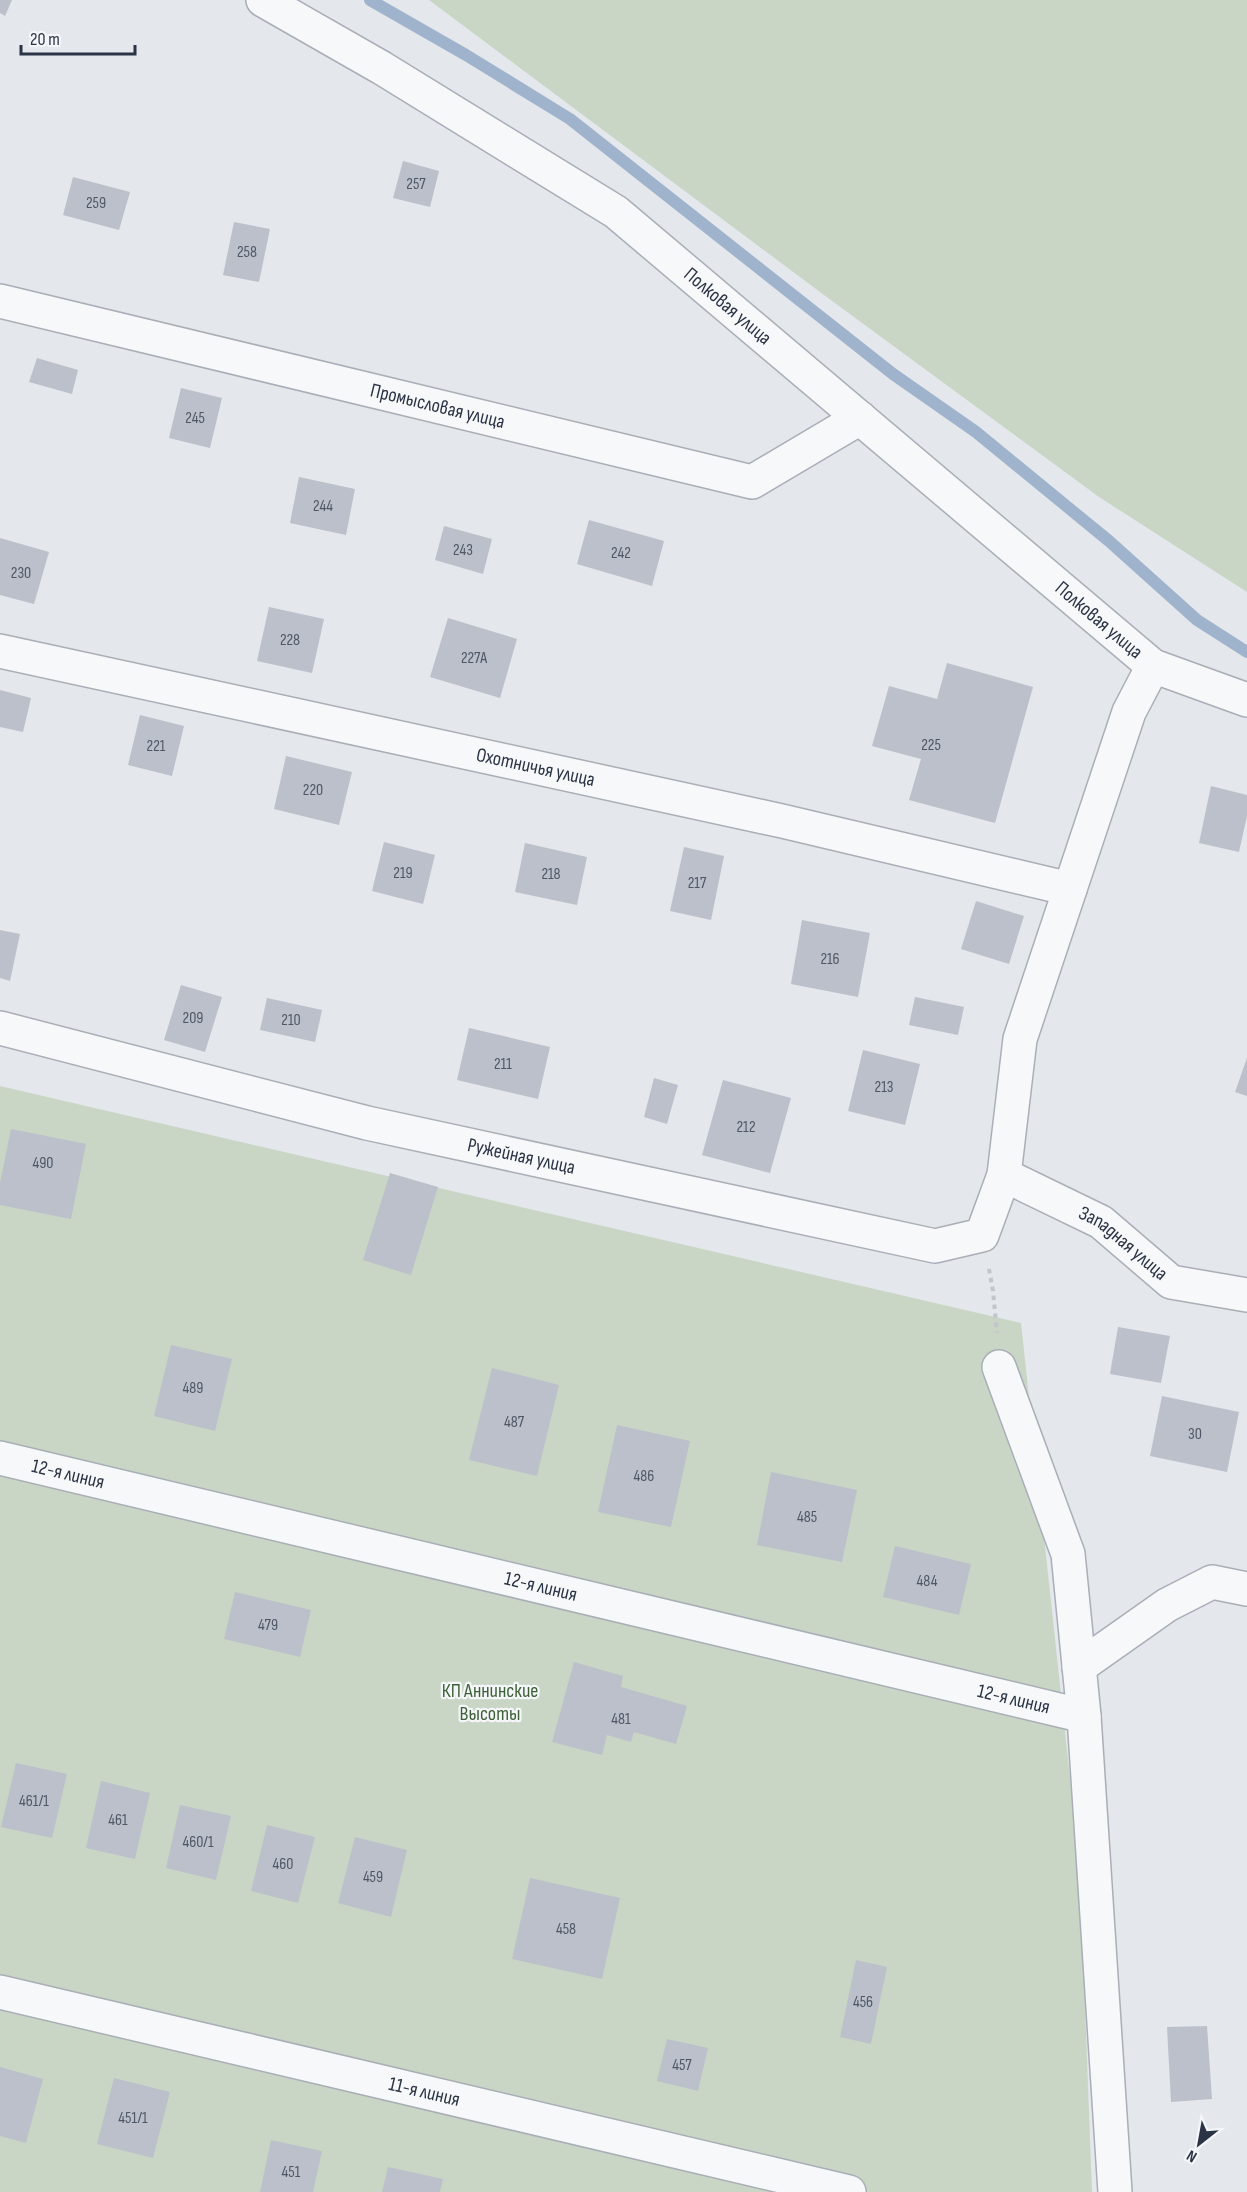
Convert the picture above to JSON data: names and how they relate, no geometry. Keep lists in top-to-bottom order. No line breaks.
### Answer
{"streets":{"street":["Полковая улица","Промысловая улица","Охотничья улица","Ружейная улица","Западная улица","12-я линия","11-я линия"]},"crossings":[["Полковая улица","Промысловая улица"]],"parks":["КП Аннинские Высоты"],"house_numbers":["257","259","258","245","244","243","242","230","228","227А","225","221","220","219","218","217","216","209","210","211","213","212","490","489","487","30","486","485","484","479","481","461/1","461","460/1","460","459","458","456","457","451/1","451"],"scale_bar":"20 m","north":"bottom left"}
